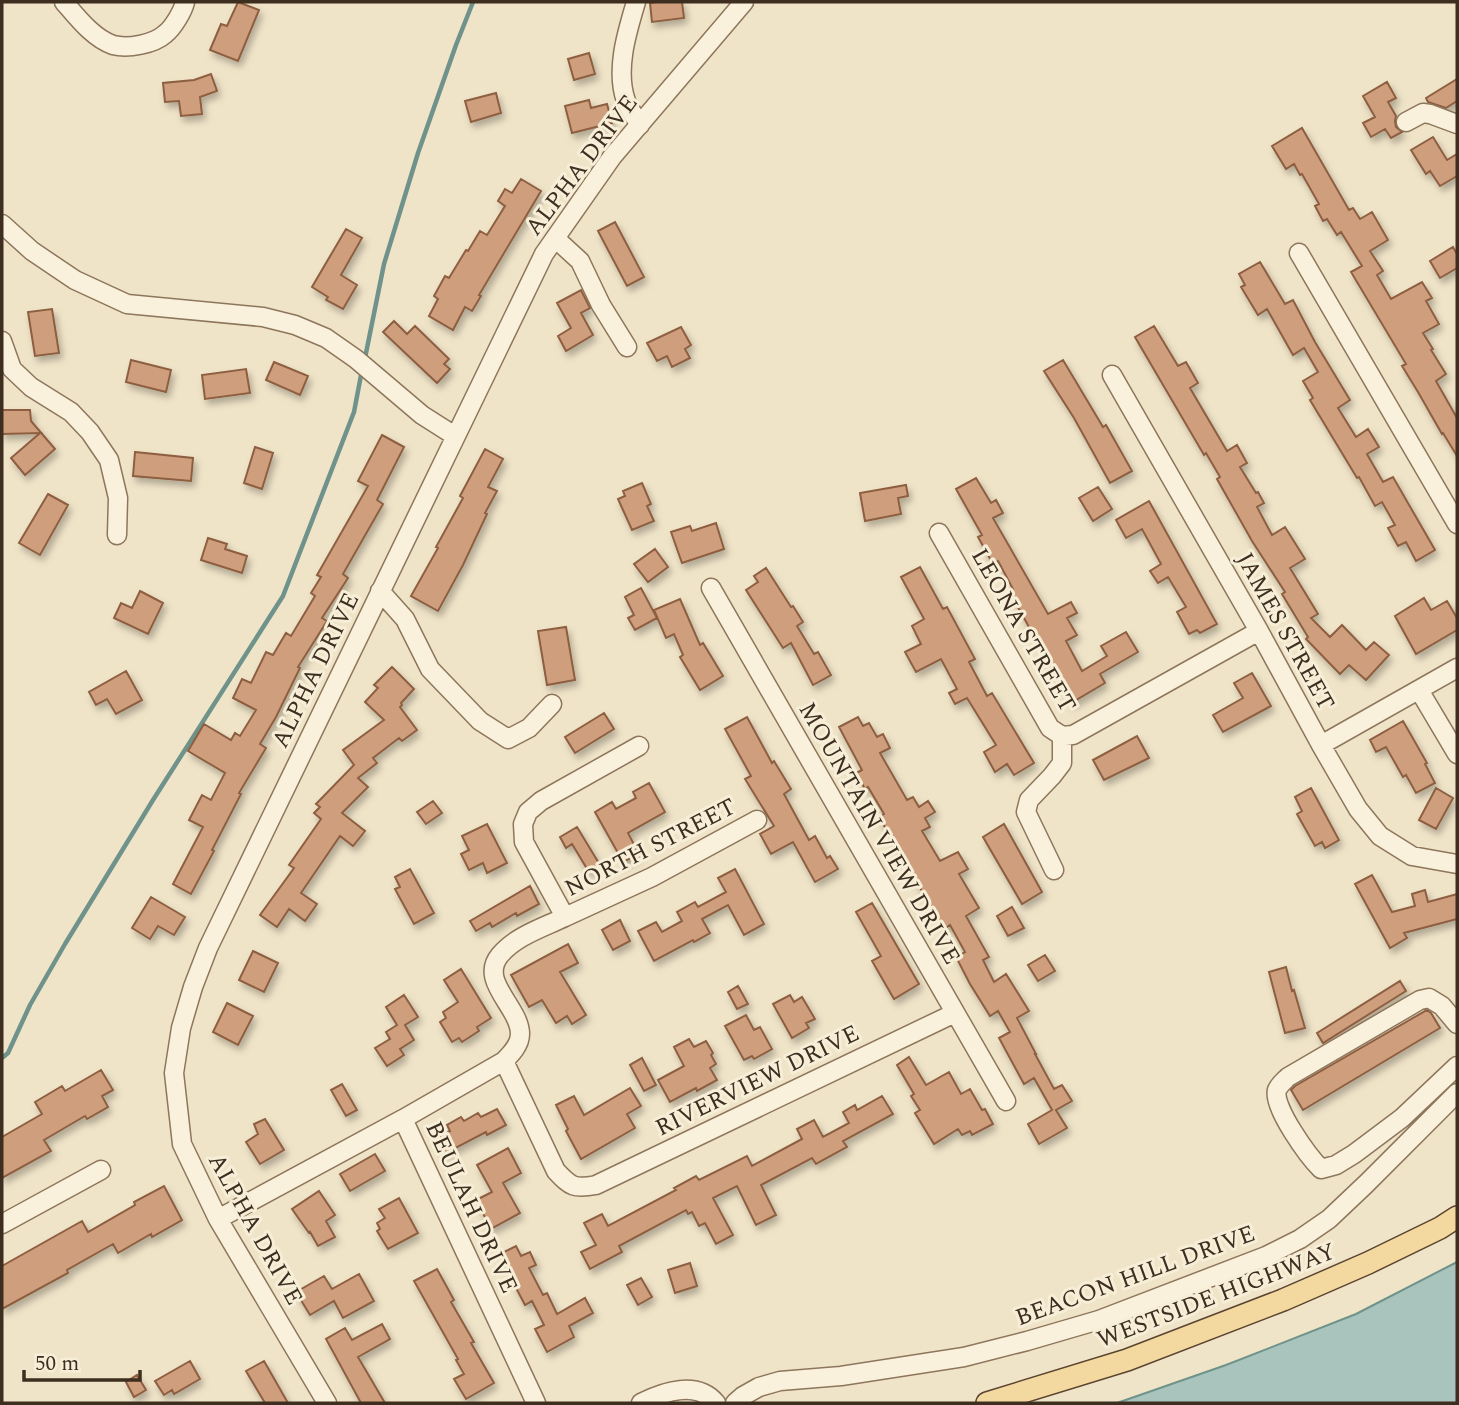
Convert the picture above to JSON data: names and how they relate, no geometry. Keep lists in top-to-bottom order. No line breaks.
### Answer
{"streets":{"main road":["WESTSIDE HIGHWAY"],"street":["ALPHA DRIVE","LEONA STREET","JAMES STREET","MOUNTAIN VIEW DRIVE","NORTH STREET","RIVERVIEW DRIVE","BEULAH DRIVE","BEACON HILL DRIVE"]},"crossings":[["LEONA STREET","JAMES STREET"],["MOUNTAIN VIEW DRIVE","RIVERVIEW DRIVE"],["RIVERVIEW DRIVE","BEULAH DRIVE"]],"scale_bar":"50 m"}
